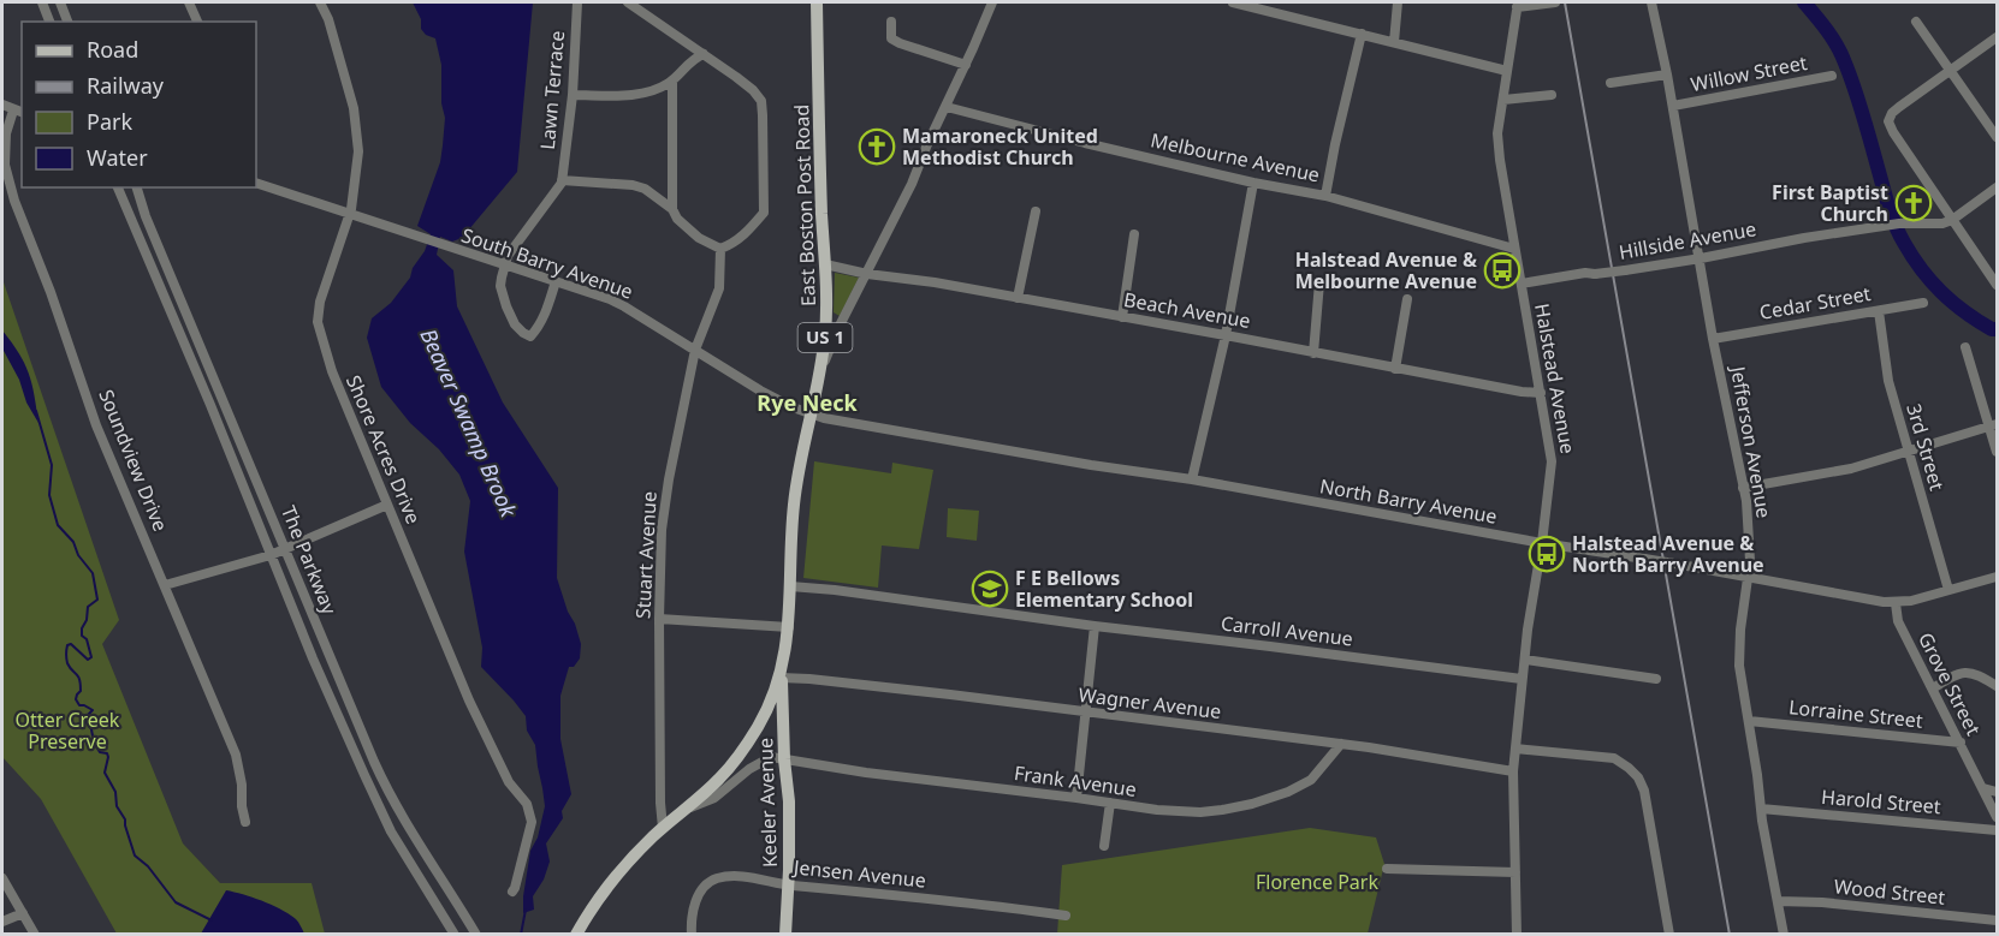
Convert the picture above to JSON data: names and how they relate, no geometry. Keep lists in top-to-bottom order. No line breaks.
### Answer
{"streets":{"main road":["East Boston Post Road","US 1","Keeler Avenue"],"street":["Willow Street","Lawn Terrace","Melbourne Avenue","Hillside Avenue","South Barry Avenue","Cedar Street","Beach Avenue","Halstead Avenue","Jefferson Avenue","3rd Street","Shore Acres Drive","Soundview Drive","North Barry Avenue","Stuart Avenue","The Parkway","Carroll Avenue","Grove Street","Wagner Avenue","Lorraine Street","Frank Avenue","Harold Street","Jensen Avenue","Wood Street"]},"crossings":[["Willow Street","Jefferson Avenue"],["Melbourne Avenue","Halstead Avenue"],["East Boston Post Road","South Barry Avenue"],["East Boston Post Road","Beach Avenue"],["East Boston Post Road","North Barry Avenue"],["East Boston Post Road","Stuart Avenue"],["East Boston Post Road","Carroll Avenue"],["East Boston Post Road","Wagner Avenue"],["East Boston Post Road","Keeler Avenue"],["Hillside Avenue","Halstead Avenue"],["Hillside Avenue","Jefferson Avenue"],["South Barry Avenue","Shore Acres Drive"],["South Barry Avenue","North Barry Avenue"],["South Barry Avenue","Stuart Avenue"],["Cedar Street","Jefferson Avenue"],["Cedar Street","3rd Street"],["Beach Avenue","Halstead Avenue"],["Halstead Avenue","North Barry Avenue"],["Halstead Avenue","Carroll Avenue"],["Halstead Avenue","Wagner Avenue"],["Jefferson Avenue","North Barry Avenue"],["Jefferson Avenue","Lorraine Street"],["Jefferson Avenue","Harold Street"],["Jefferson Avenue","Wood Street"],["3rd Street","North Barry Avenue"],["North Barry Avenue","Grove Street"],["Grove Street","Lorraine Street"],["Wagner Avenue","Frank Avenue"],["Wagner Avenue","Keeler Avenue"],["Frank Avenue","Keeler Avenue"],["Keeler Avenue","Jensen Avenue"]],"districts":["Rye Neck"],"water":["Beaver Swamp Brook"],"parks":["Otter Creek Preserve","Florence Park"],"places":{"church":["Mamaroneck United Methodist Church","First Baptist Church"],"bus stop":["Halstead Avenue & Melbourne Avenue","Halstead Avenue & North Barry Avenue"],"school or university":["F E Bellows Elementary School"]},"legend":["Road","Railway","Park","Water"]}
